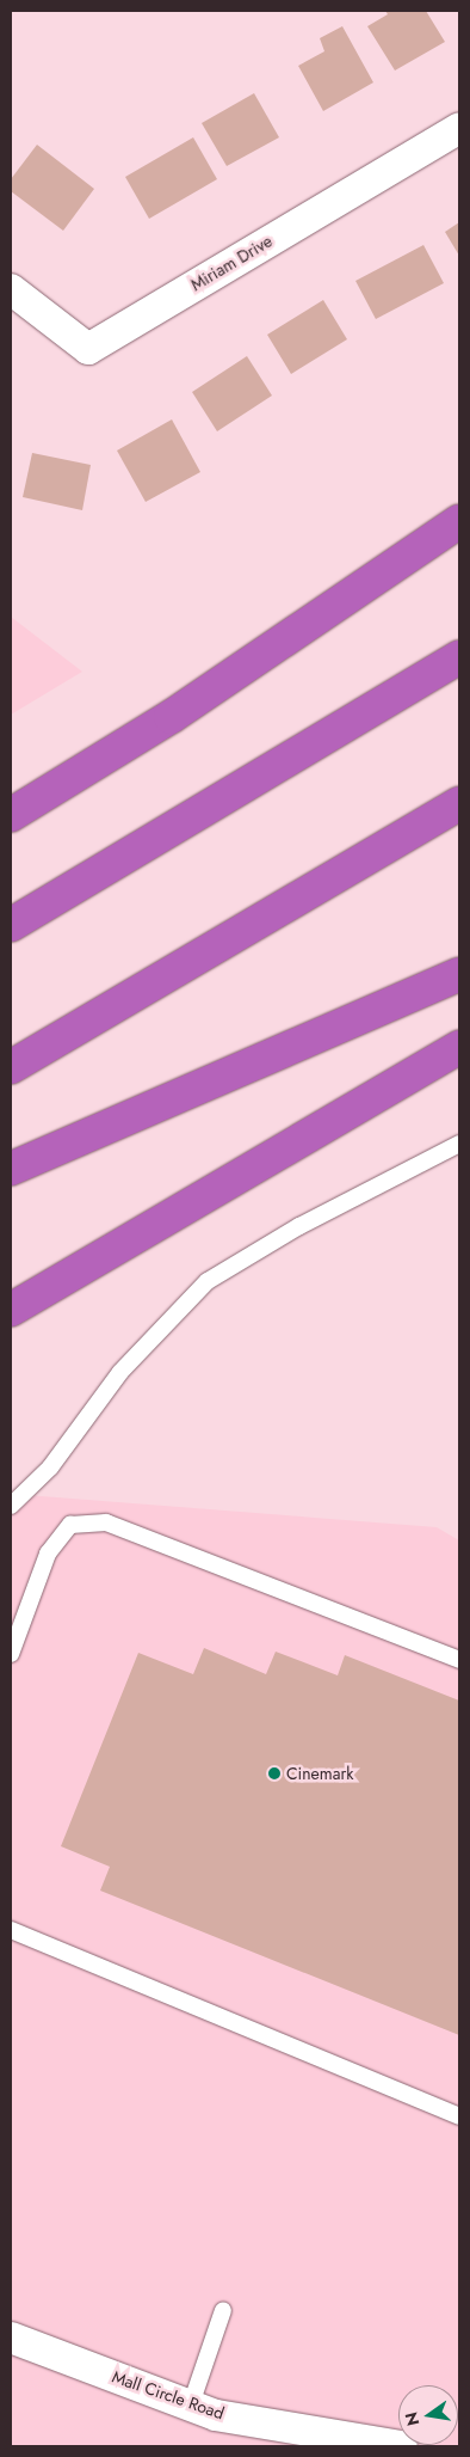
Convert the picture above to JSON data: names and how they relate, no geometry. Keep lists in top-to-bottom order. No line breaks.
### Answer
{"streets":{"street":["Miriam Drive","Mall Circle Road"]},"places":["Cinemark"],"north":"left"}
